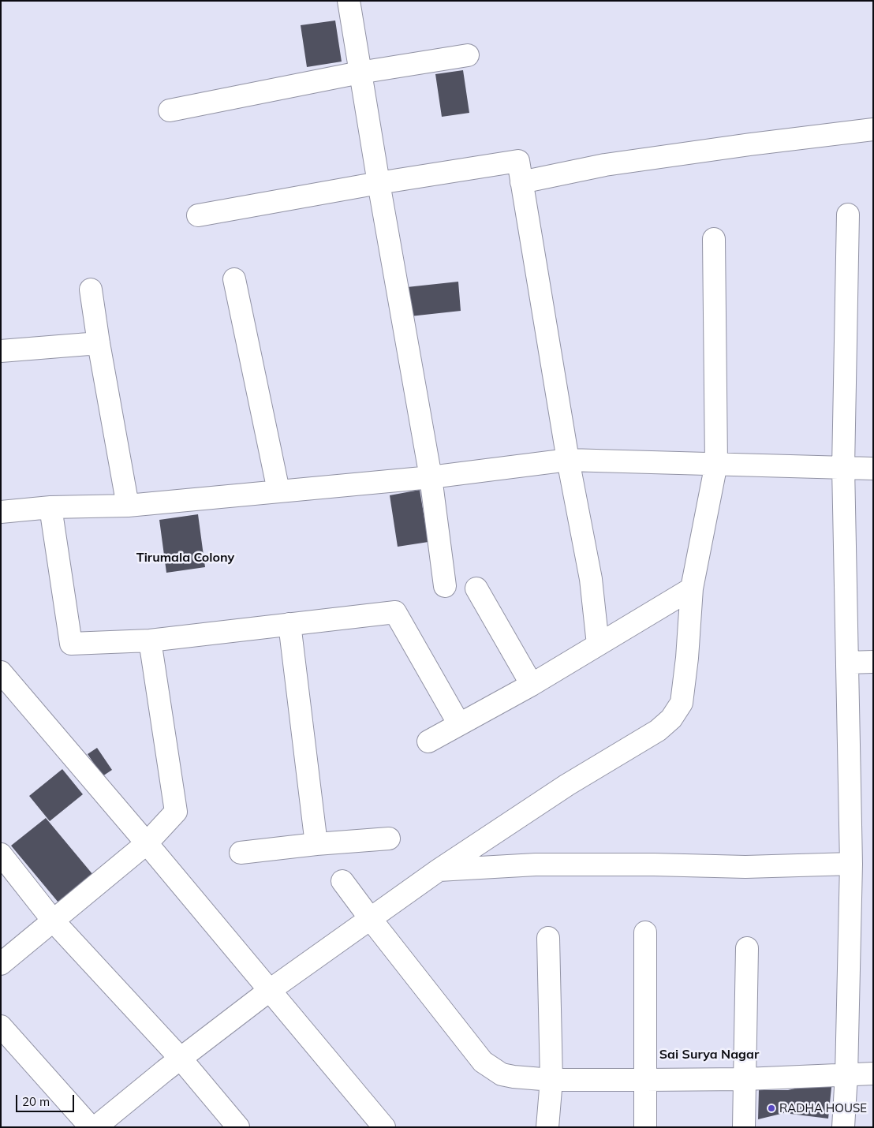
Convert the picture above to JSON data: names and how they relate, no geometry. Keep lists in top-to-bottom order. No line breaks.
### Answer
{"districts":["Tirumala Colony","Sai Surya Nagar"],"places":["RADHA HOUSE"],"scale_bar":"20 m"}
